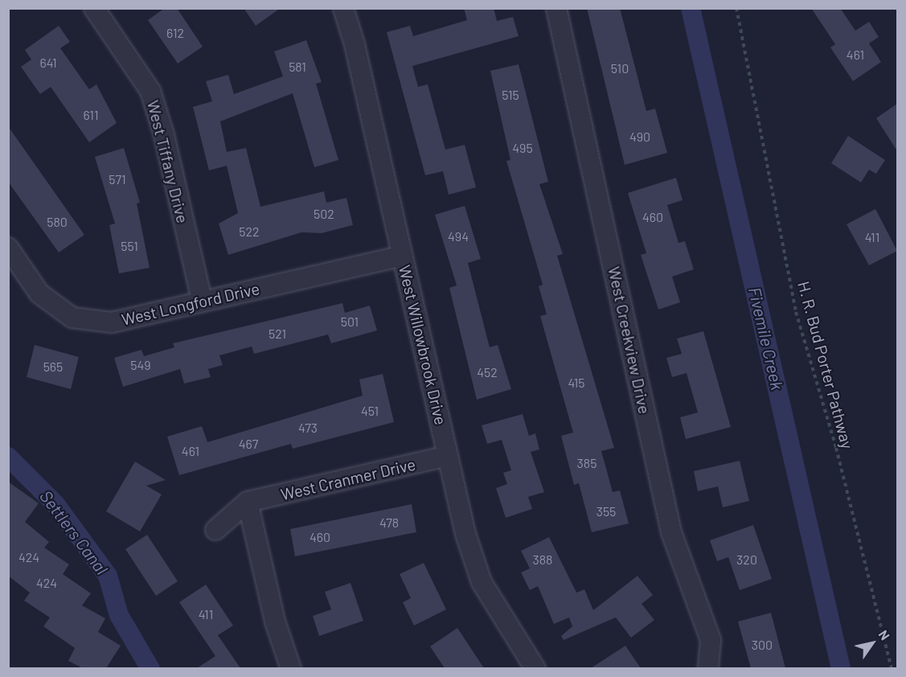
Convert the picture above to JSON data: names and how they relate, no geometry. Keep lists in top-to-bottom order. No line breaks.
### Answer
{"streets":{"street":["West Tiffany Drive","West Longford Drive","West Creekview Drive","West Willowbrook Drive","West Cranmer Drive"],"path":["H. R. Bud Porter Pathway"]},"crossings":[["West Tiffany Drive","West Longford Drive"],["West Longford Drive","West Willowbrook Drive"],["West Willowbrook Drive","West Cranmer Drive"]],"water":["Fivemile Creek","Settlers Canal"],"house_numbers":["612","461","641","581","510","515","611","490","495","571","502","460","580","522","494","411","551","501","521","549","565","452","415","451","473","467","461","385","355","478","460","424","388","320","424","411","300"],"north":"top right"}
